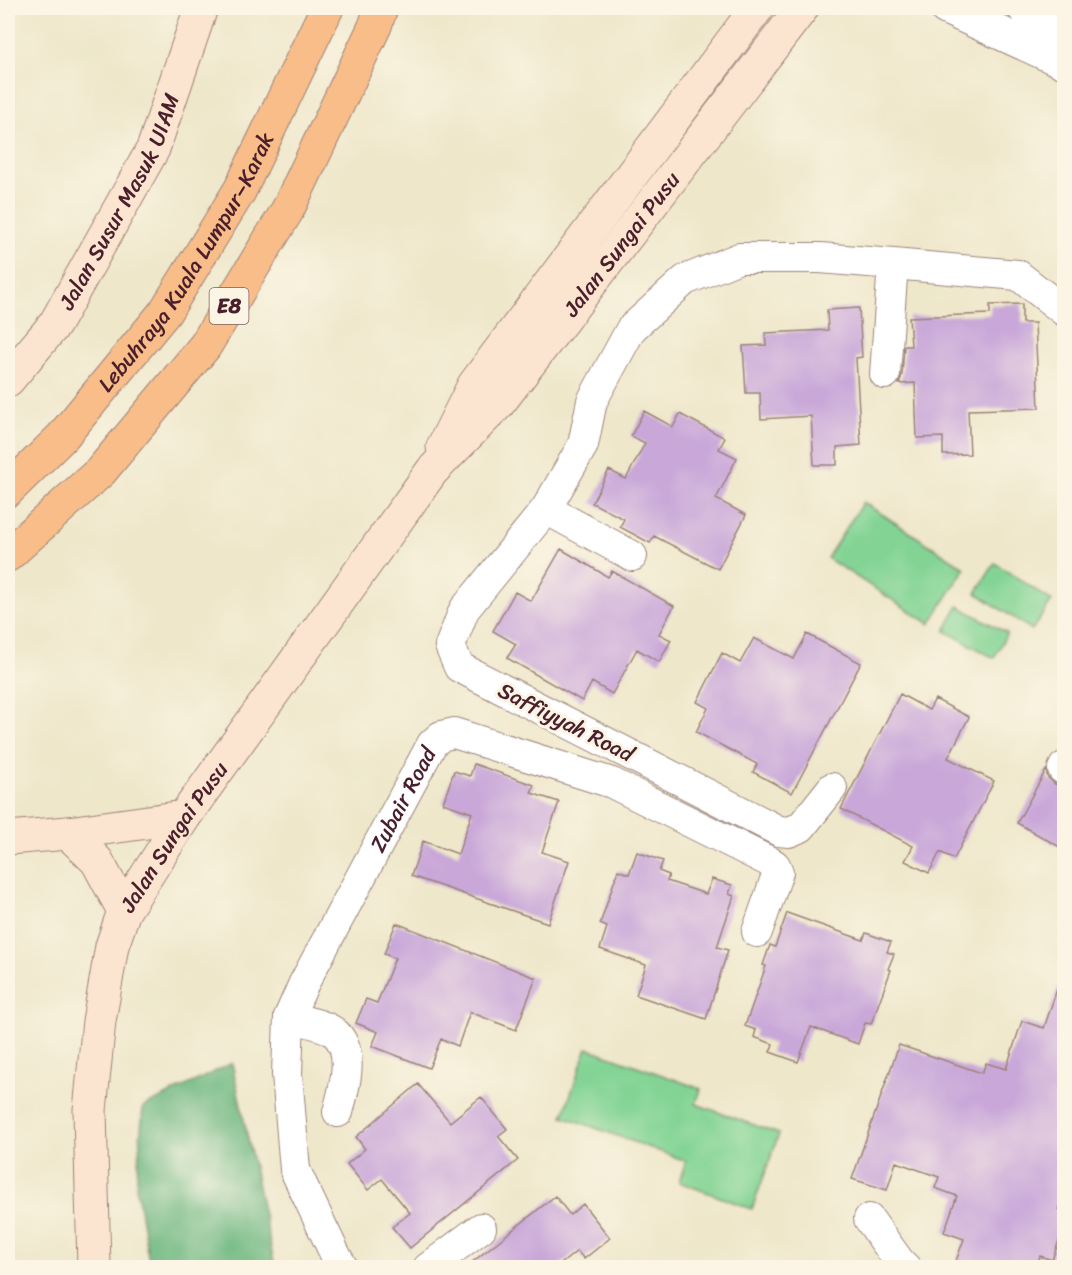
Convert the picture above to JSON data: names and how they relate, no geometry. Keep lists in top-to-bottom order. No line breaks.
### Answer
{"streets":{"highway":["Lebuhraya Kuala Lumpur–Karak","E8"],"main road":["Jalan Susur Masuk UIAM","Jalan Sungai Pusu"],"street":["Saffiyyah Road","Zubair Road"]}}
